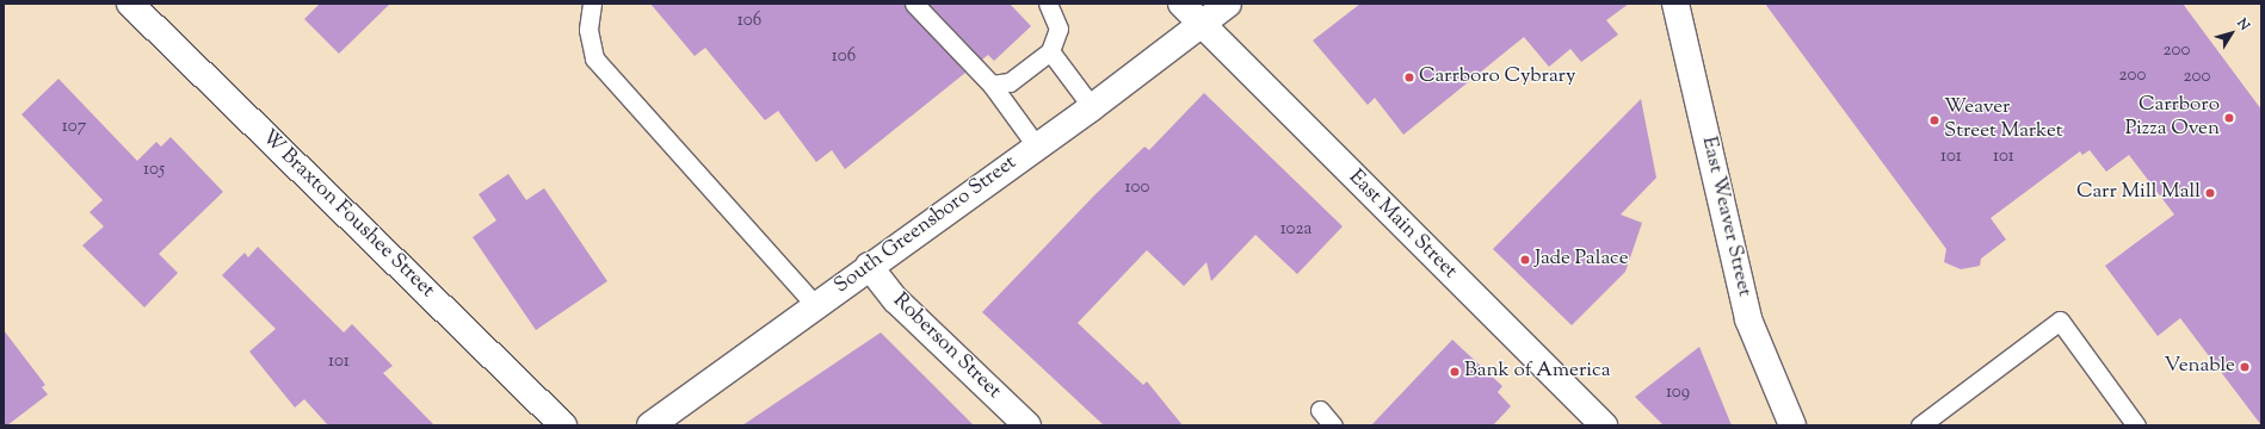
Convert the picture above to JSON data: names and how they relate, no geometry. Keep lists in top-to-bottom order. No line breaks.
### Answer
{"streets":{"main road":["W Braxton Foushee Street","East Weaver Street","South Greensboro Street","East Main Street","Roberson Street"]},"crossings":[["South Greensboro Street","East Main Street"],["South Greensboro Street","Roberson Street"]],"places":["Carrboro Cybrary","Carrboro Pizza Oven","Weaver Street Market","Carr Mill Mall","Jade Palace","Venable","Bank of America"],"house_numbers":["106","200","106","200","200","107","101","101","105","100","102a","101","109"],"north":"top right"}
